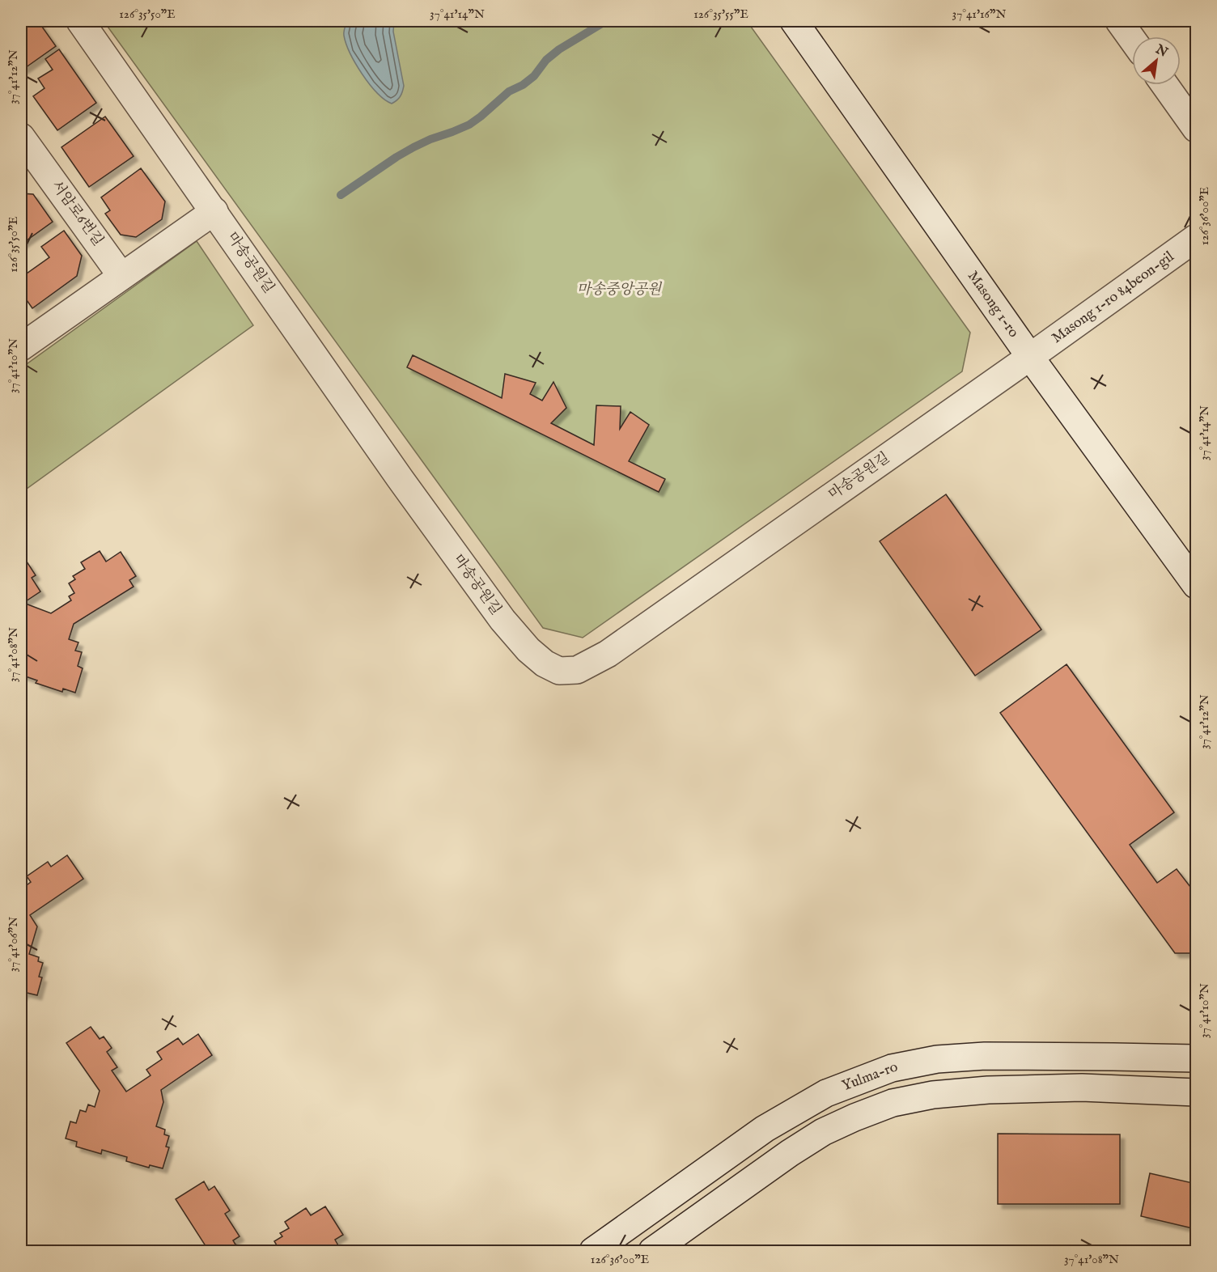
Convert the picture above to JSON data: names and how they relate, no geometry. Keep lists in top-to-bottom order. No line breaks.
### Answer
{"streets":{"street":["서암로6번길","마송공원길","Masong 1-ro 84beon-gil","Masong 1-ro","Yulma-ro"]},"crossings":[["마송공원길","Masong 1-ro 84beon-gil"],["마송공원길","Masong 1-ro"],["Masong 1-ro 84beon-gil","Masong 1-ro"]],"parks":["마송중앙공원"],"north":"top right","coordinates":["126°35'50\"E","37°41'14\"N","126°35'55\"E","37°41'16\"N","37°41'12\"N","126°36'00\"E","37°41'10\"N","37°41'08\"N","37°41'06\"N"]}
